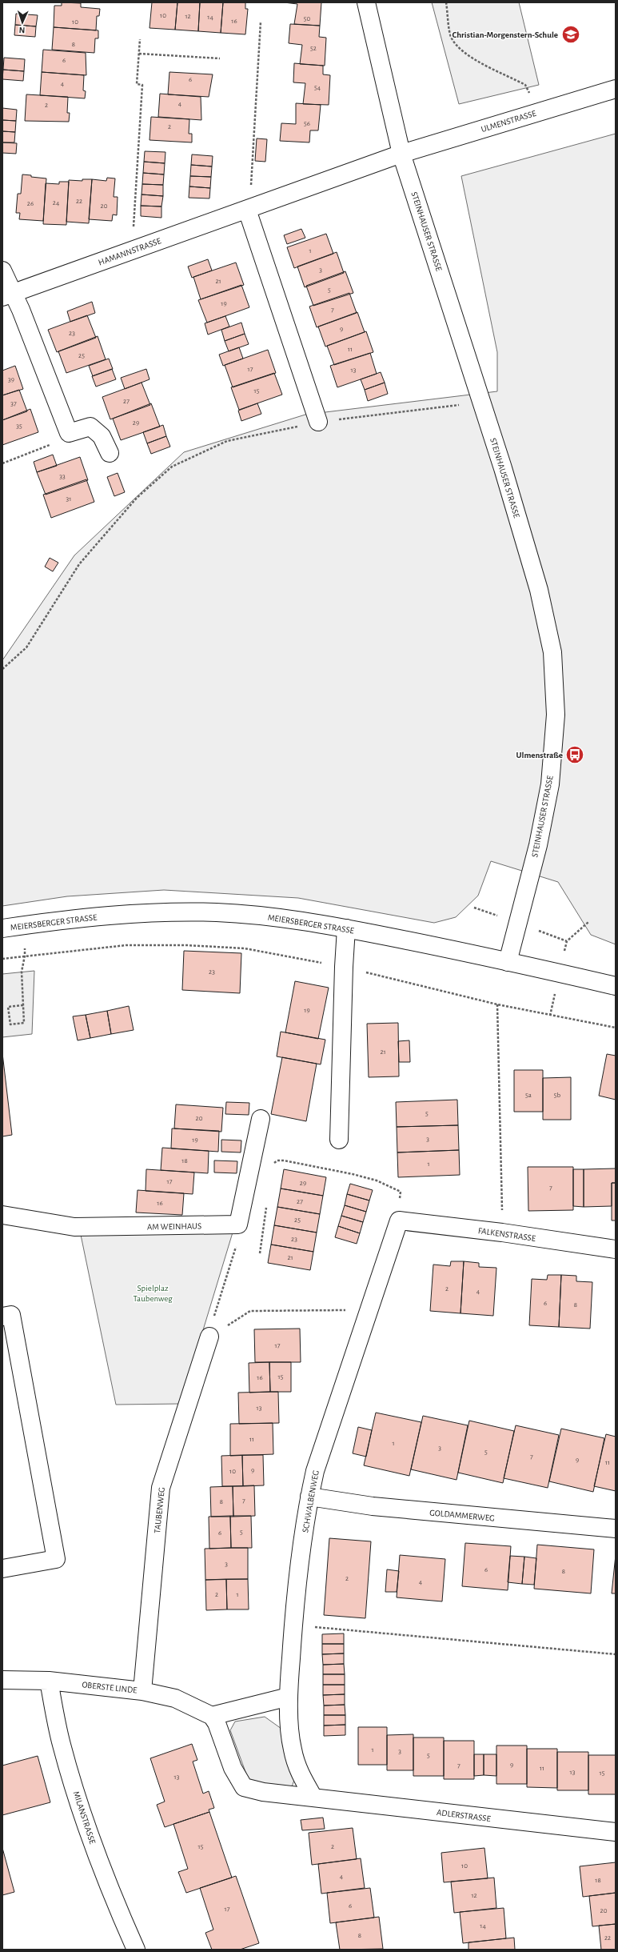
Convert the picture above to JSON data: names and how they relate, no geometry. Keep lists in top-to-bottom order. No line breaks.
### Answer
{"streets":{"street":["ULMENSTRASSE","STEINHAUSER STRASSE","HAMANNSTRASSE","MEIERSBERGER STRASSE","AM WEINHAUS","FALKENSTRASSE","SCHWALBENWEG","TAUBENWEG","GOLDAMMERWEG","OBERSTE LINDE","ADLERSTRASSE","MILANSTRASSE"]},"crossings":[["ULMENSTRASSE","STEINHAUSER STRASSE"],["ULMENSTRASSE","HAMANNSTRASSE"],["STEINHAUSER STRASSE","HAMANNSTRASSE"],["STEINHAUSER STRASSE","MEIERSBERGER STRASSE"],["FALKENSTRASSE","SCHWALBENWEG"],["SCHWALBENWEG","GOLDAMMERWEG"],["TAUBENWEG","OBERSTE LINDE"],["OBERSTE LINDE","ADLERSTRASSE"],["OBERSTE LINDE","MILANSTRASSE"]],"parks":["Spielplaz Taubenweg"],"places":{"school or university":["Christian-Morgenstern-Schule"],"bus stop":["Ulmenstraße"]},"house_numbers":["10","12","14","50","16","10","8","52","6","6","4","54","4","2","56","2","22","24","26","20","1","3","21","5","19","7","9","23","11","25","17","13","39","15","27","37","29","35","33","31","23","19","21","5a","5b","5","20","3","19","18","1","17","29","7","27","16","25","23","21","2","4","6","8","17","15","16","13","11","1","3","5","7","9","11","9","10","7","8","5","6","3","6","8","2","4","2","1","1","3","5","9","7","11","13","15","13","15","2","10","4","18","12","6","17","20","14","8","22"],"north":"bottom"}
